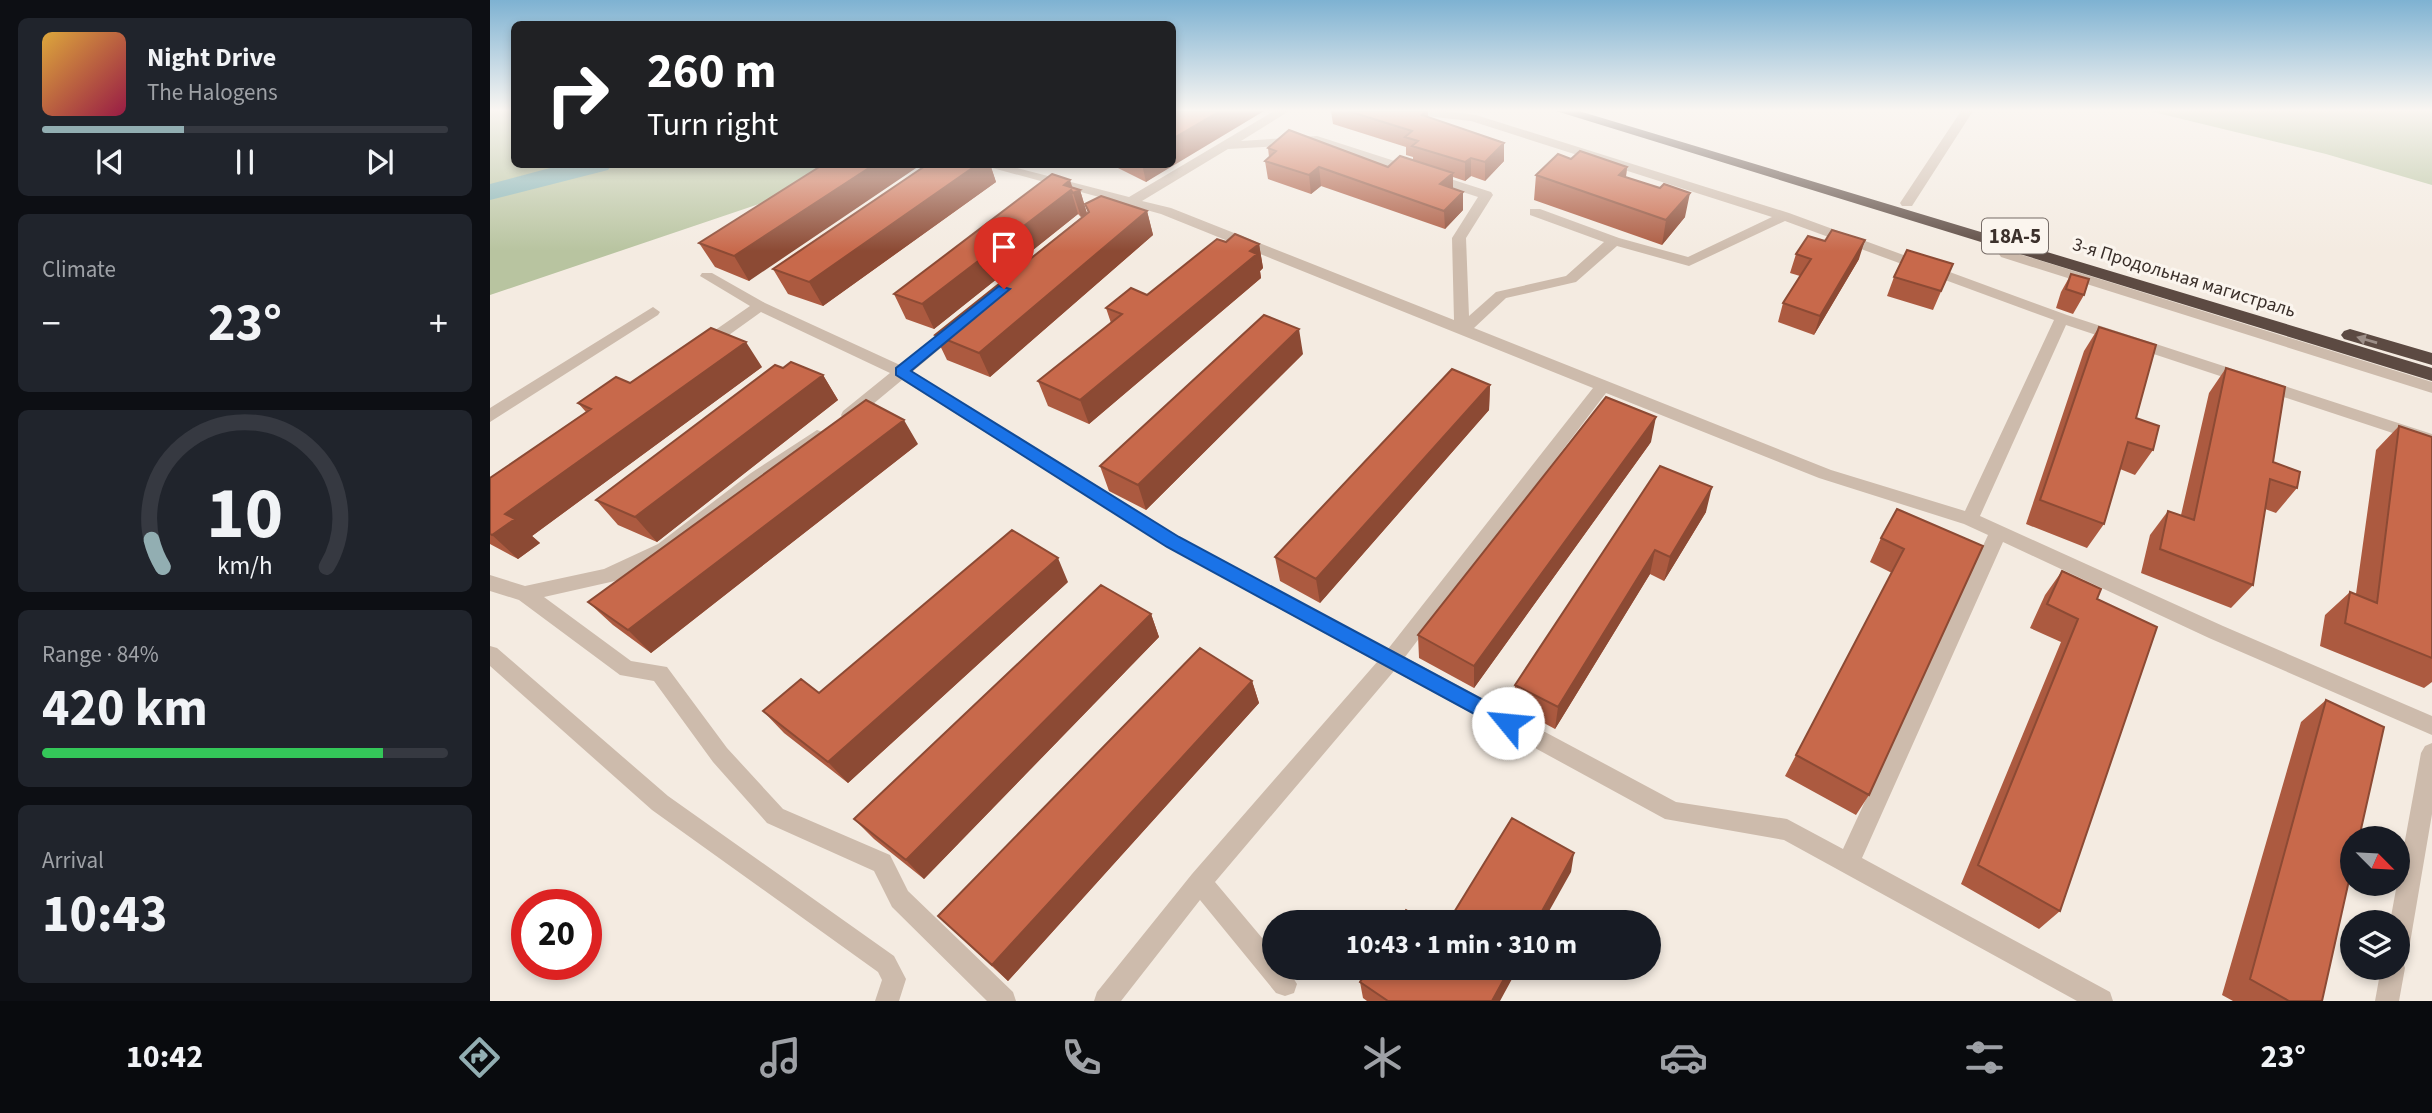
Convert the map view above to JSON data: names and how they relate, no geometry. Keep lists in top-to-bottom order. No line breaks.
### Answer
{"streets":{"highway":["18А-5","3-я Продольная магистраль"]},"north":"bottom right","page":{"turn":["260 m","Turn right"],"song":["Night Drive","The Halogens"],"tile":["Climate",["Range · 84%","420 km"],["Arrival","10:43"]],"heat":["−","23°","+"],"limit":"20","trip":"10:43 · 1 min · 310 m","tabs":["10:42","23°"],"gauge":["10","km/h"]}}
